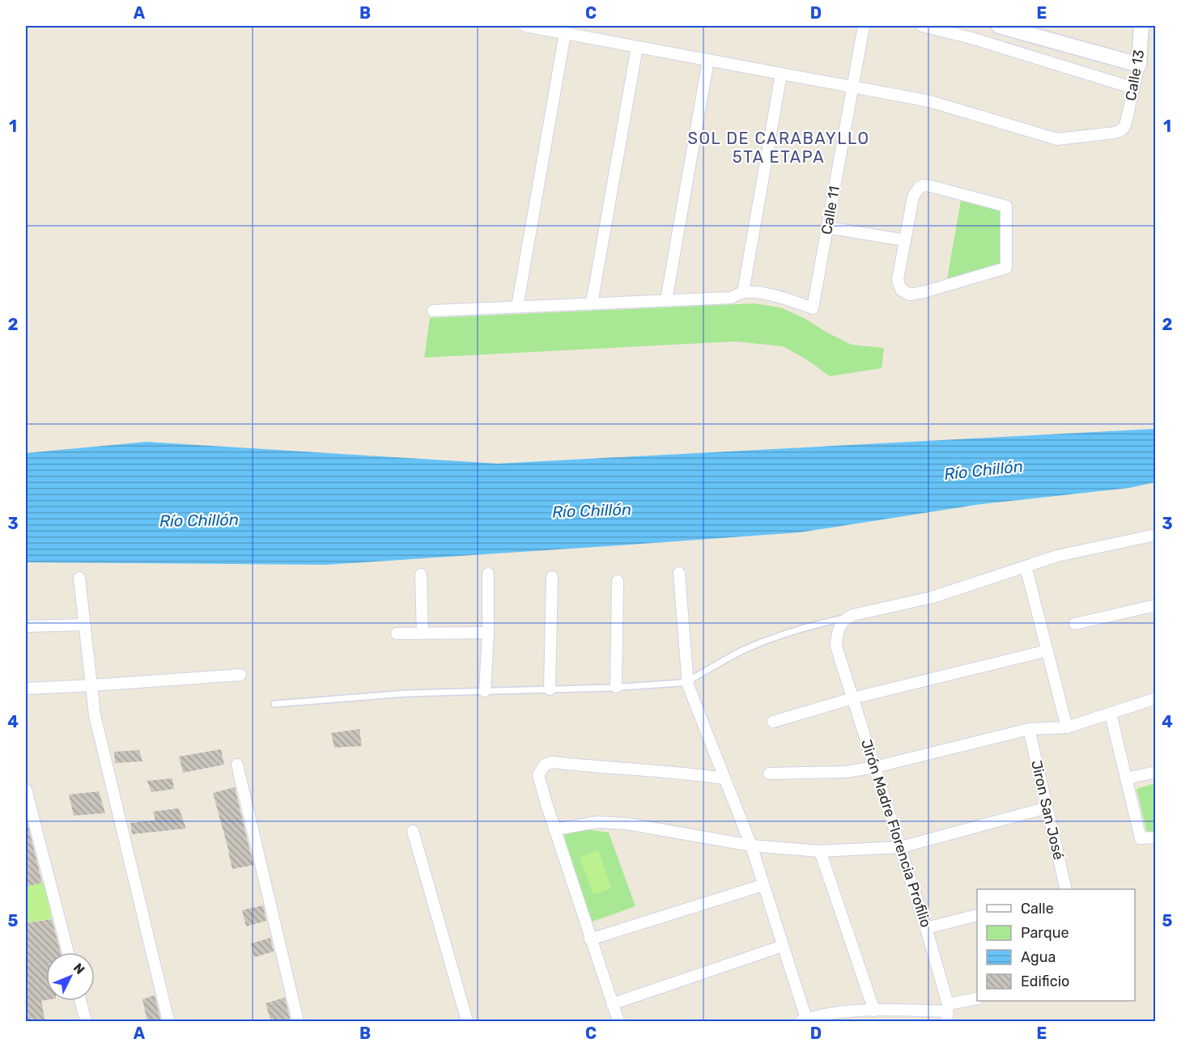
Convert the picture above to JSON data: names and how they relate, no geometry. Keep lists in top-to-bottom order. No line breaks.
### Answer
{"streets":{"street":["Calle 13","Calle 11","Jiron San José","Jirón Madre Florencia Profilio"]},"crossings":[["Calle 13","Calle 11"]],"districts":["SOL DE CARABAYLLO 5TA ETAPA"],"water":["Río Chillón"],"legend":["Calle","Parque","Agua","Edificio"],"north":"top right","grid":{"columns":["A","B","C","D","E"],"rows":["1","2","3","4","5"]}}
